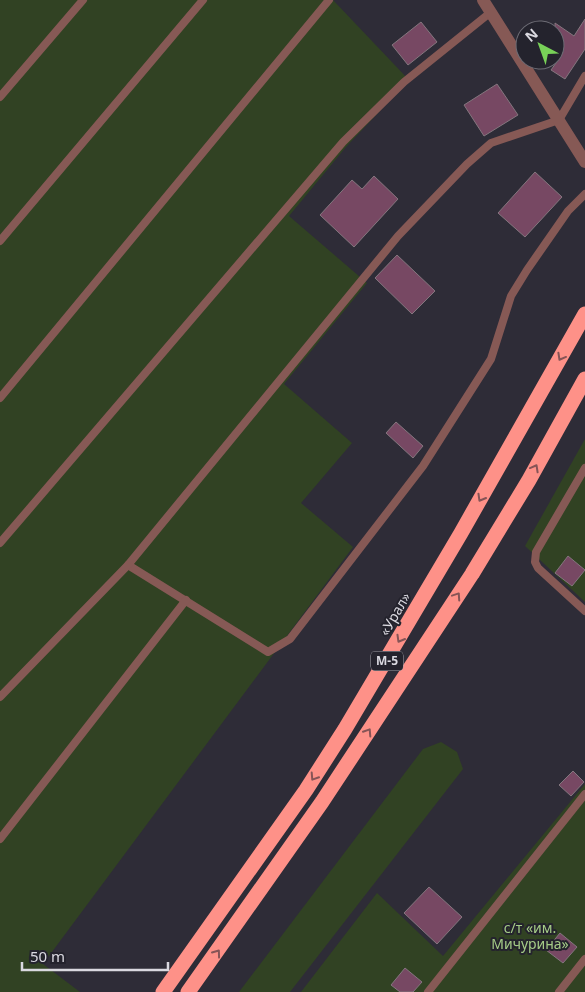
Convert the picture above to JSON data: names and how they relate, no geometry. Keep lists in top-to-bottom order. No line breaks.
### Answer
{"streets":{"highway":["«Урал»","М-5"]},"parks":["с/т «им. Мичурина»"],"scale_bar":"50 m","north":"top left"}
